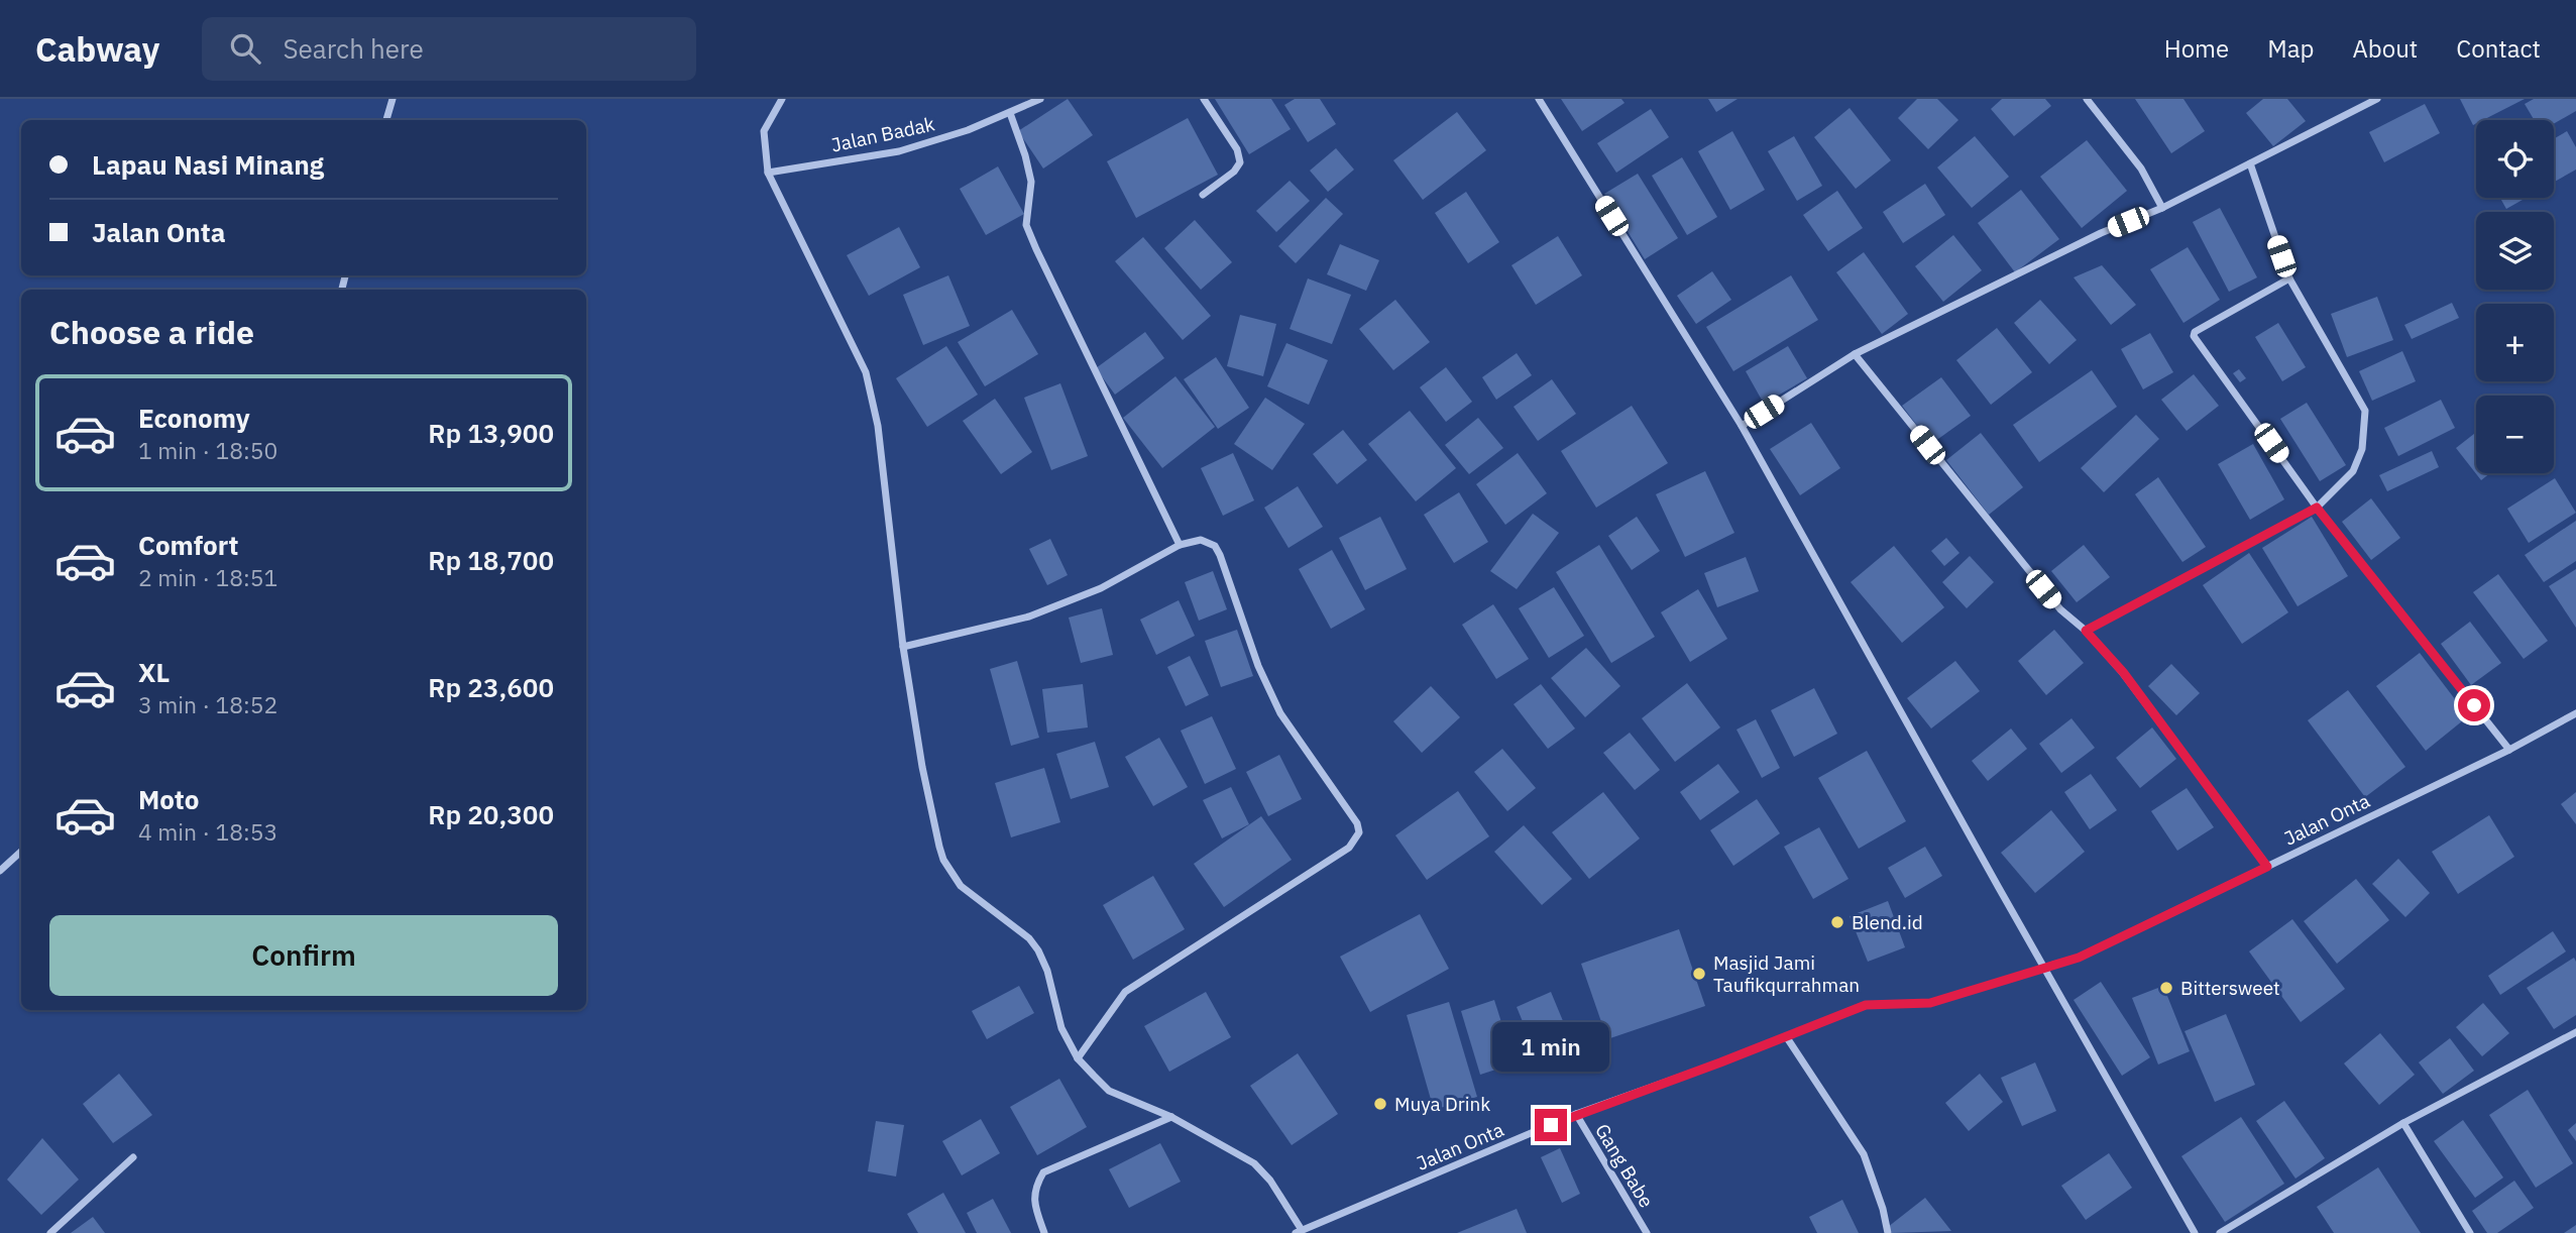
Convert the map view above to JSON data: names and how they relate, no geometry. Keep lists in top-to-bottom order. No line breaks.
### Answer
{"streets":{"street":["Jalan Badak","Jalan Onta","Gang Babe"]},"crossings":[["Jalan Onta","Gang Babe"]],"places":["Blend.id","Masjid Jami Taufikqurrahman","Bittersweet","Muya Drink"],"page":{"header":"Cabway","search":"Search here","nav":["Home","Map","About","Contact"],"map_buttons":["+","−"],"banner":["Lapau Nasi Minang","Jalan Onta"],"heading":"Choose a ride","list":[{"name":"Economy","note":"1 min · 18:50","value":"Rp 13,900"},{"name":"Comfort","note":"2 min · 18:51","value":"Rp 18,700"},{"name":"XL","note":"3 min · 18:52","value":"Rp 23,600"},{"name":"Moto","note":"4 min · 18:53","value":"Rp 20,300"}],"buttons":"Confirm","bubble":"1 min"}}
